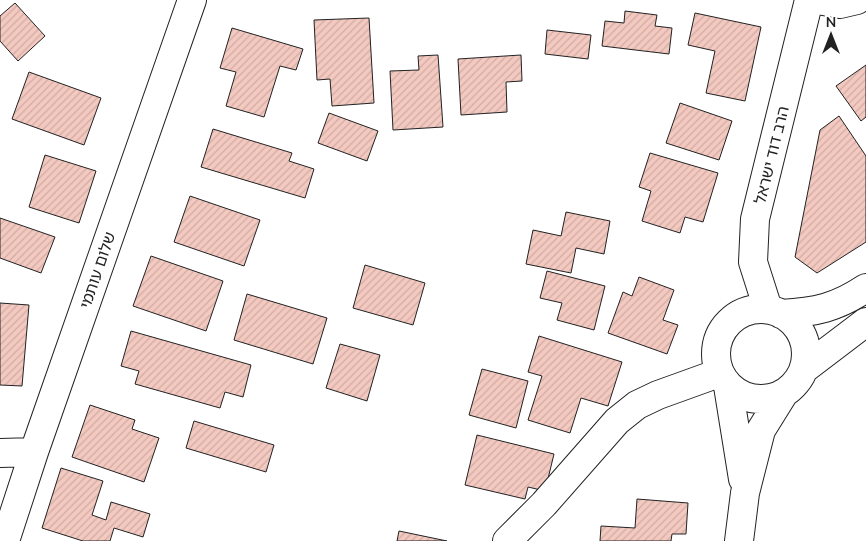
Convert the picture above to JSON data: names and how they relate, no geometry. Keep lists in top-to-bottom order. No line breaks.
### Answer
{"streets":{"street":["הרב דוד ישראל","שלום עותמי"]},"north":"top"}
